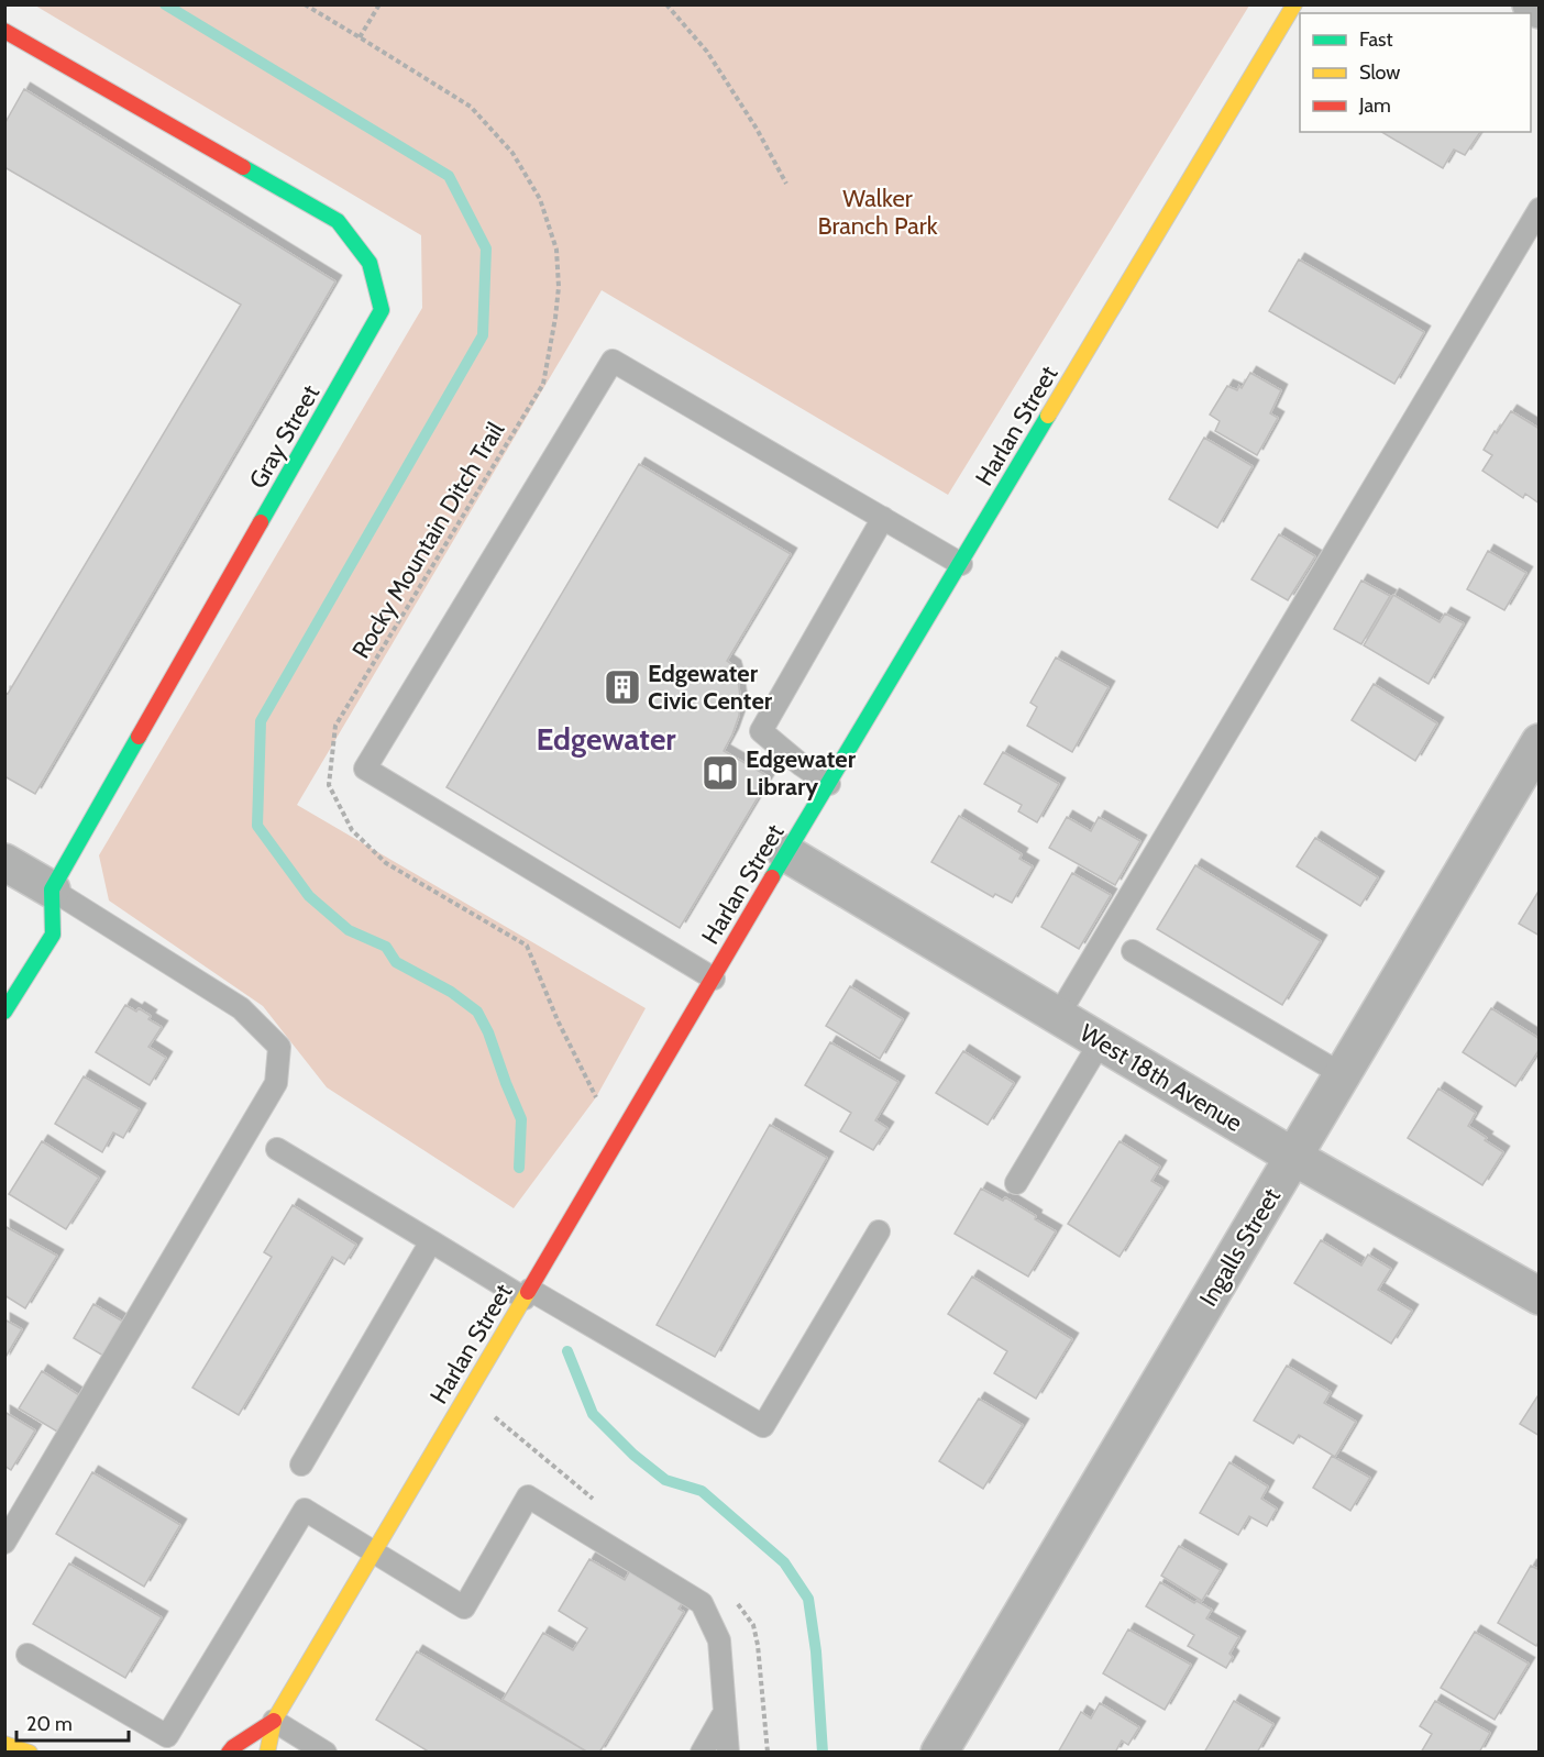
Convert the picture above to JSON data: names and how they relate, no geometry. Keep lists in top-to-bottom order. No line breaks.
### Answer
{"streets":{"street":["Harlan Street","Gray Street","West 18th Avenue","Ingalls Street"],"path":["Rocky Mountain Ditch Trail"]},"crossings":[["Harlan Street","West 18th Avenue"],["West 18th Avenue","Ingalls Street"]],"districts":["Edgewater"],"parks":["Walker Branch Park"],"places":{"building":["Edgewater Civic Center"],"library":["Edgewater Library"]},"legend":["Fast","Slow","Jam"],"scale_bar":"20 m"}
